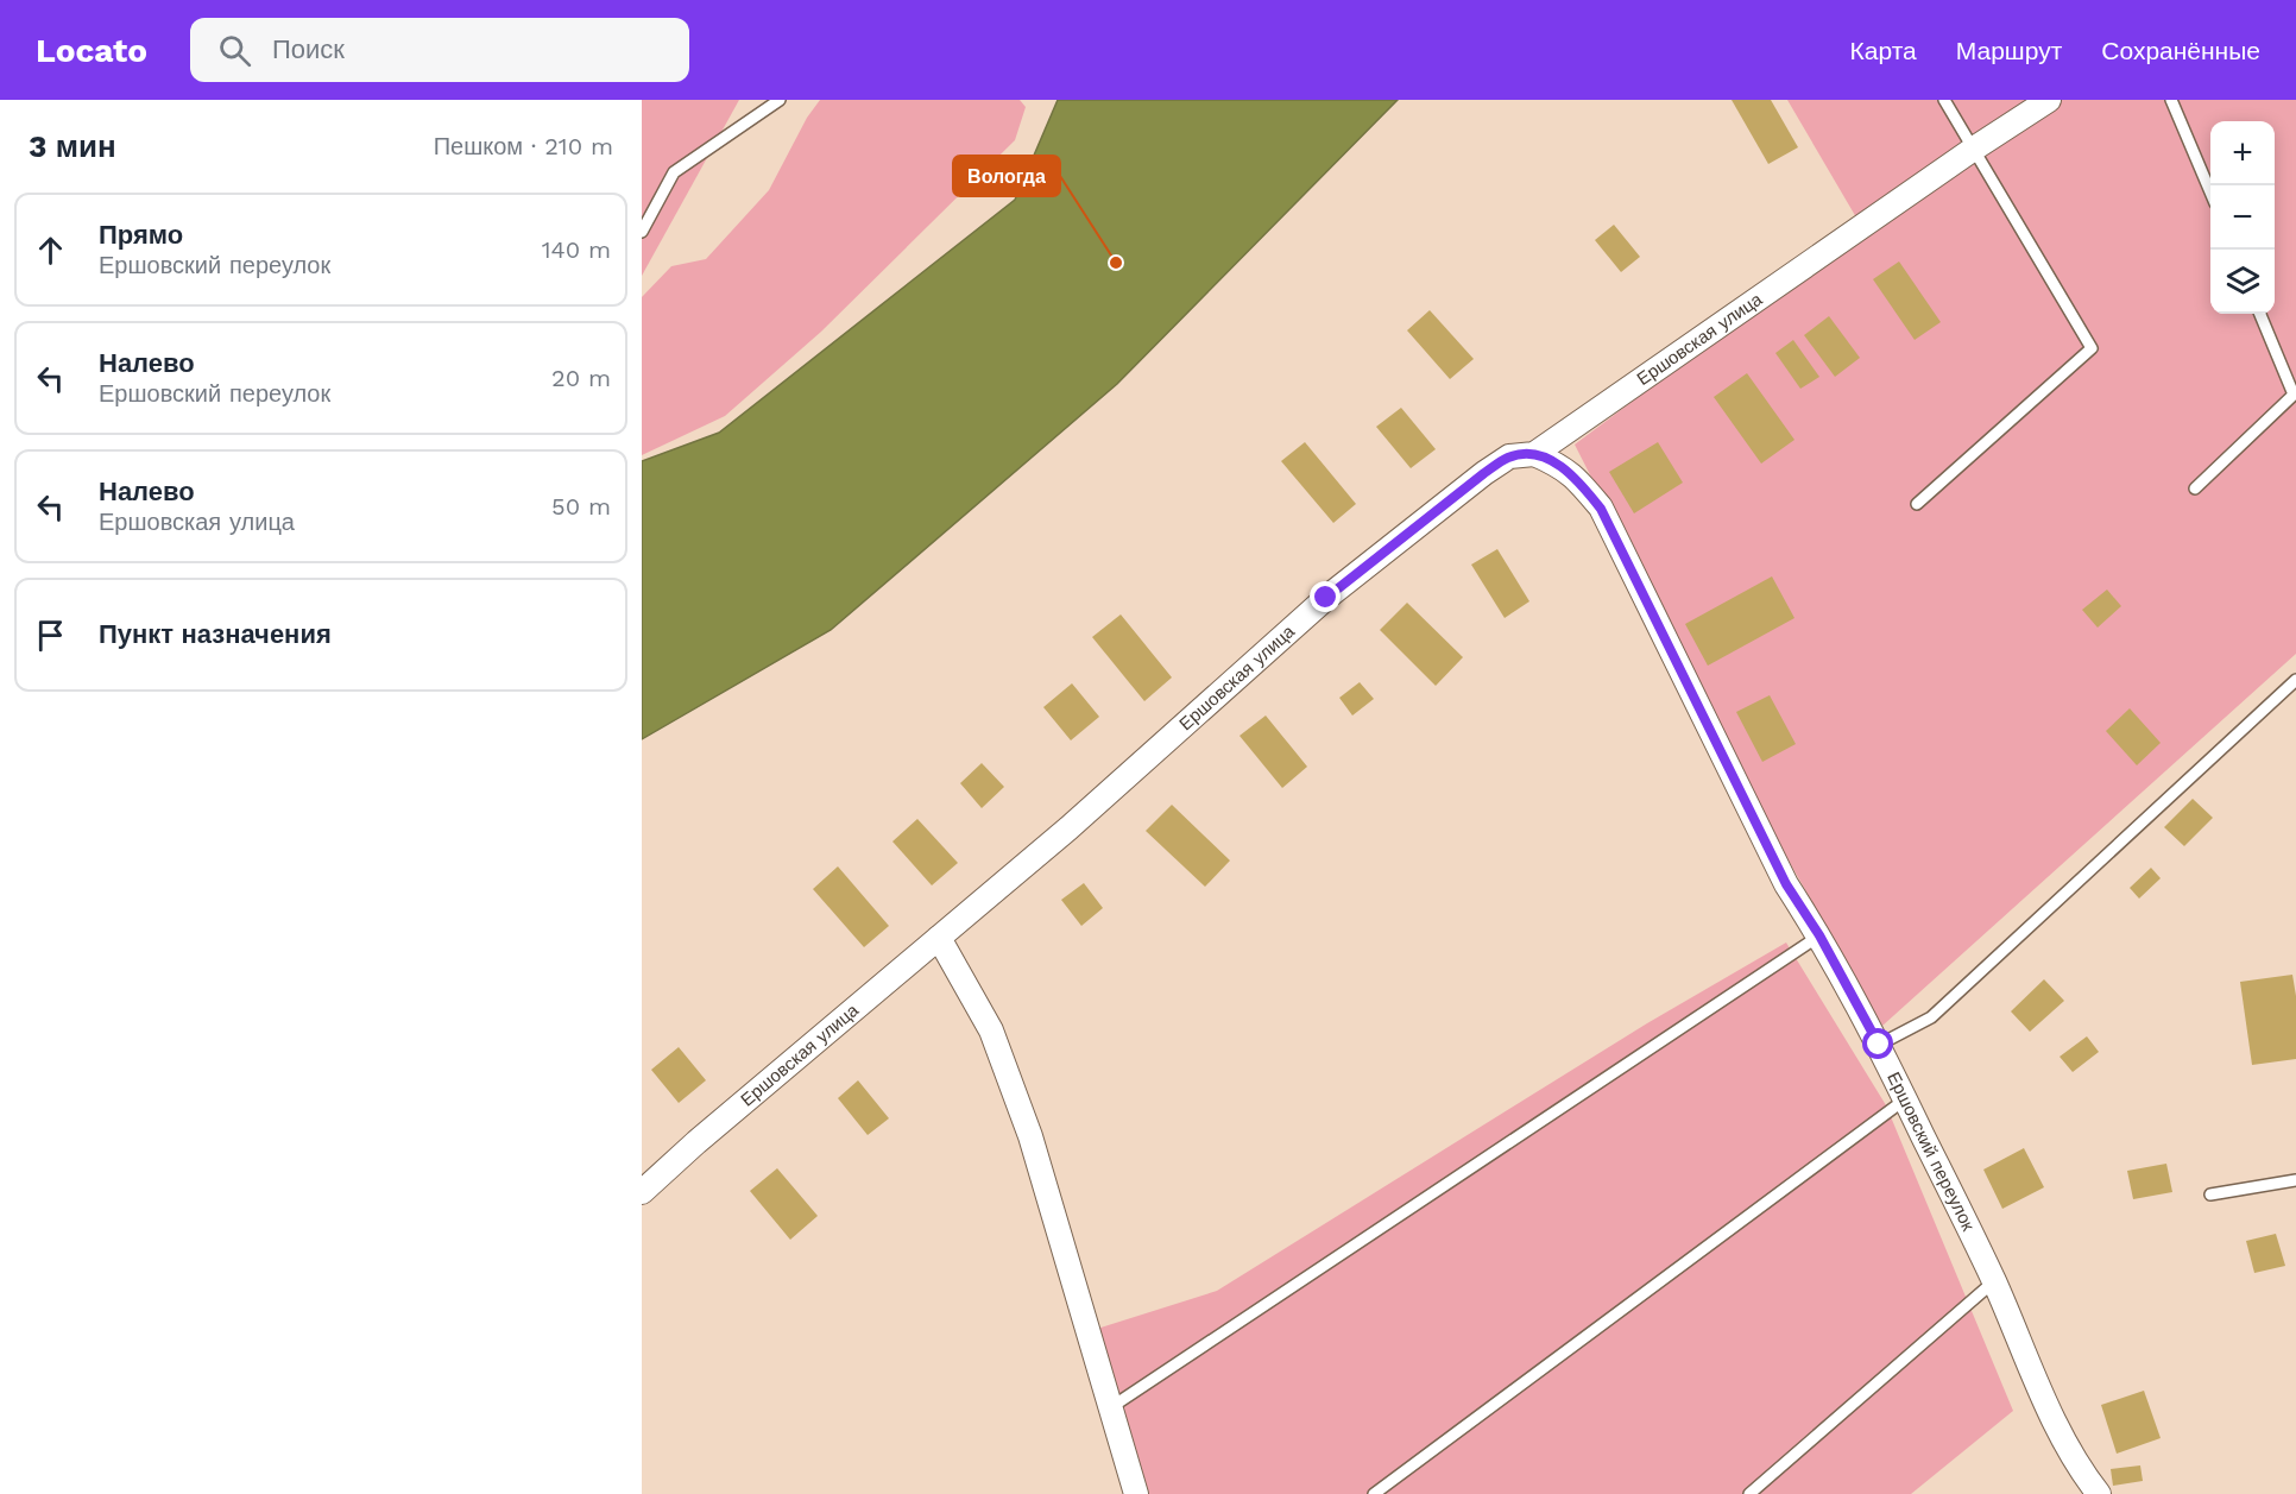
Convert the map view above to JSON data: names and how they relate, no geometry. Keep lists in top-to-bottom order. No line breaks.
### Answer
{"streets":{"street":["Ершовская улица","Ершовский переулок"]},"crossings":[["Ершовская улица","Ершовский переулок"]],"places":["Вологда"],"page":{"header":"Locato","search":"Поиск","nav":["Карта","Маршрут","Сохранённые"],"heading":["3 мин","Пешком · 210 m"],"map_buttons":["+","−"],"list":[["Прямо","Ершовский переулок","140 m"],["Налево","Ершовский переулок","20 m"],["Налево","Ершовская улица","50 m"],"Пункт назначения"]}}
